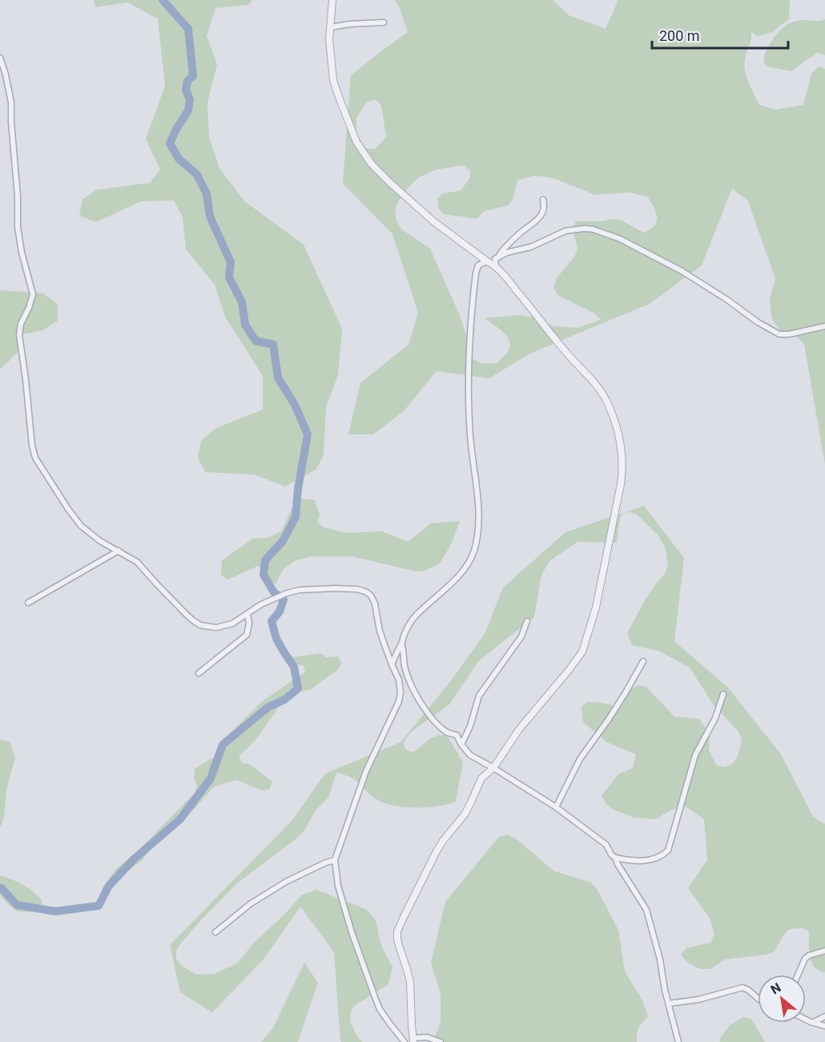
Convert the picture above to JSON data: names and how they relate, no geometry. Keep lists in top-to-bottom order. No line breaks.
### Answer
{"scale_bar":"200 m","north":"top left"}
